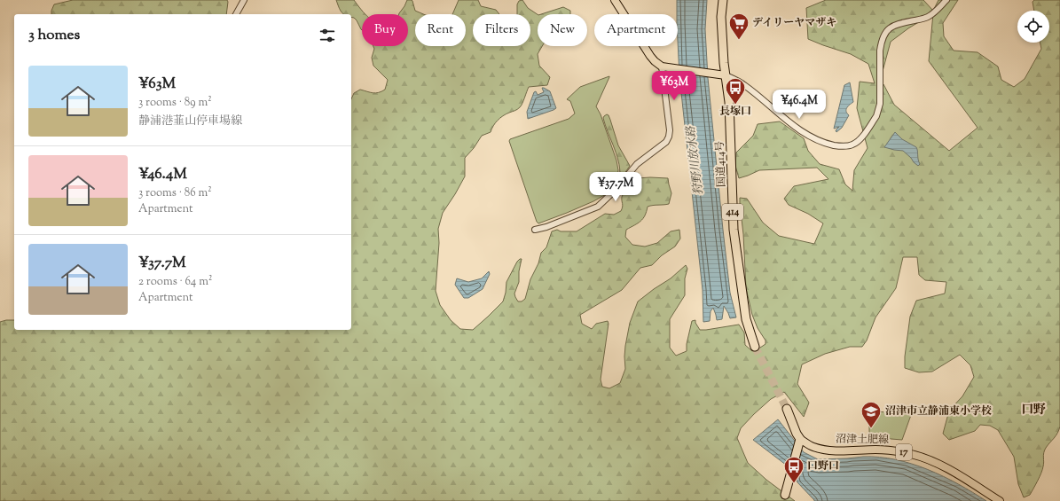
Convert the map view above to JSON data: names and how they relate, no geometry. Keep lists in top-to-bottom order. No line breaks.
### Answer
{"streets":{"highway":["国道414号","414"],"main road":["沼津土肥線","17"]},"districts":["口野"],"water":["狩野川放水路"],"places":{"supermarket":["デイリーヤマザキ"],"bus stop":["長塚口","口野口"],"school or university":["沼津市立静浦東小学校"]},"page":{"chip":["Buy","Rent","Filters","New","Apartment"],"heading":"3 homes","list":[{"name":"¥63M","note":"3 rooms · 89 m² · 静浦港韮山停車場線"},{"name":"¥46.4M","note":"3 rooms · 86 m² · Apartment"},{"name":"¥37.7M","note":"2 rooms · 64 m² · Apartment"}],"price":["¥63M","¥46.4M","¥37.7M"]}}
